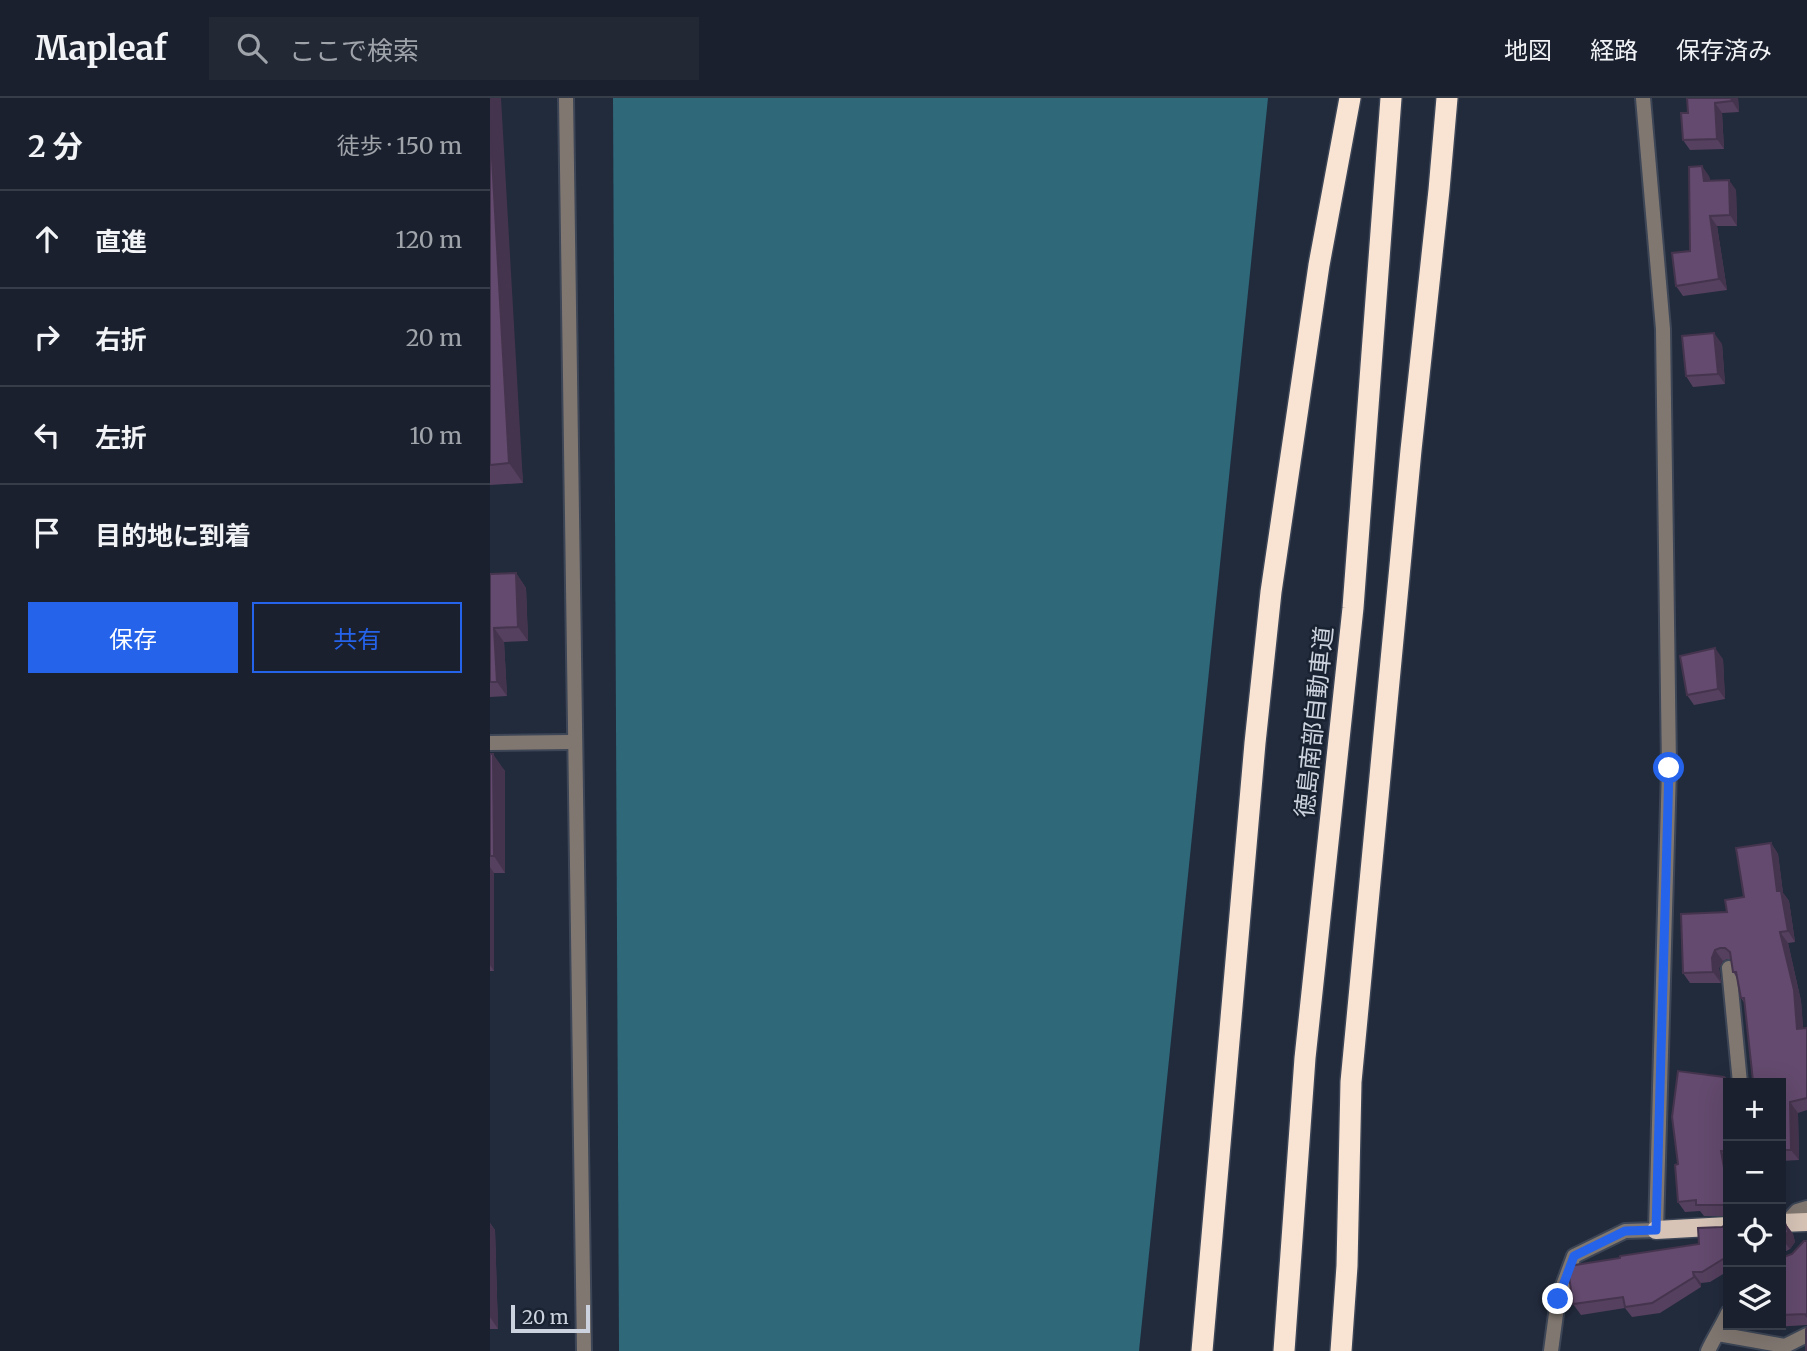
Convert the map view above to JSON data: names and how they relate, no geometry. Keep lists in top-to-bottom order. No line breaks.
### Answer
{"streets":{"highway":["徳島南部自動車道"]},"scale_bar":"20 m","page":{"header":"Mapleaf","search":"ここで検索","nav":["地図","経路","保存済み"],"heading":["2 分","徒歩 · 150 m"],"list":[["直進","120 m"],["右折","20 m"],["左折","10 m"],"目的地に到着"],"buttons":["保存","共有"],"map_buttons":["+","−"],"scale":"20 m"}}
